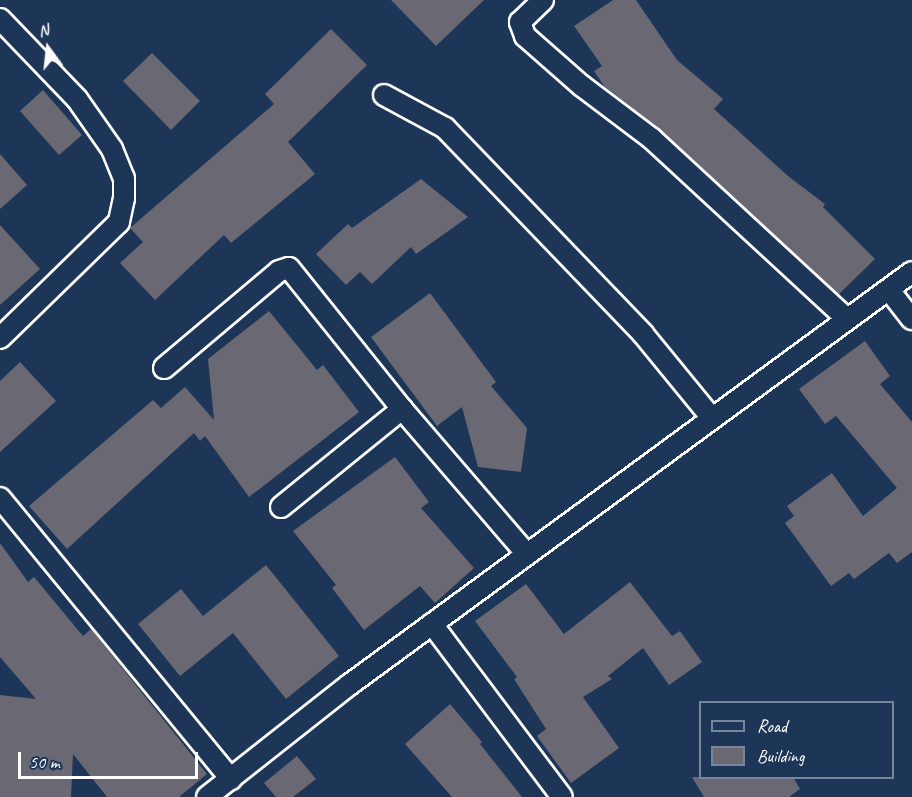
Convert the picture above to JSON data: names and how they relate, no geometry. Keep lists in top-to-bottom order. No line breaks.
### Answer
{"legend":["Road","Building"],"scale_bar":"50 m","north":"top"}
